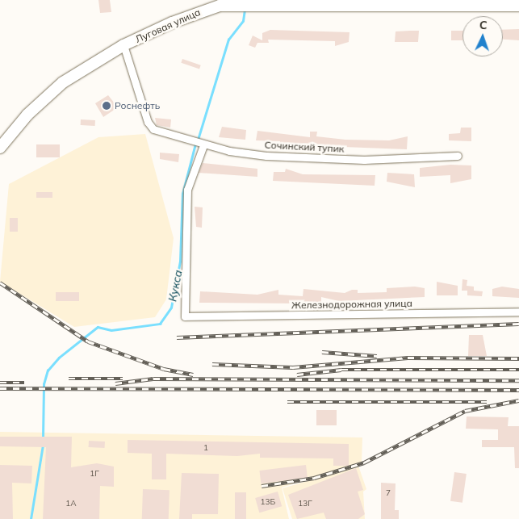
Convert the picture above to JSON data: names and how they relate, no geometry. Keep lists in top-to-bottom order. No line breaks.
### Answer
{"streets":{"main road":["Луговая улица"],"street":["Сочинский тупик","Железнодорожная улица"]},"crossings":[["Луговая улица","Сочинский тупик"],["Сочинский тупик","Железнодорожная улица"]],"water":["Кукса"],"places":["Роснефть"],"house_numbers":["1","1Г","7","13Б","1А","13Г"],"north":"top"}
